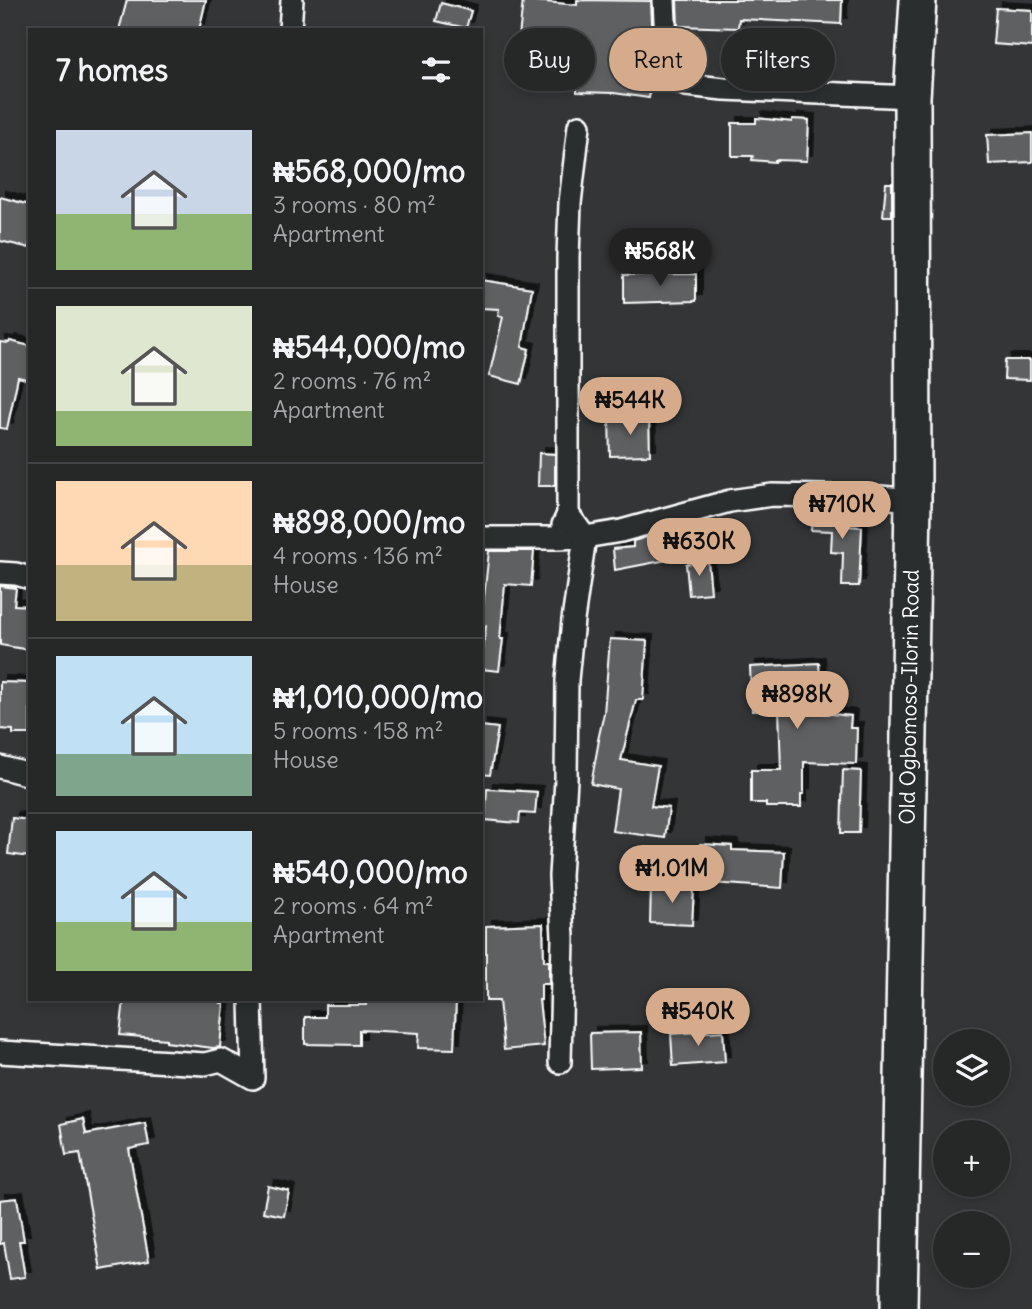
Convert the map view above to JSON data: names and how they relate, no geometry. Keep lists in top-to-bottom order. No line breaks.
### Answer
{"streets":{"highway":["Old Ogbomoso-Ilorin Road"]},"page":{"chip":["Buy","Rent","Filters"],"heading":"7 homes","list":[{"name":"₦568,000/mo","note":"3 rooms · 80 m² · Apartment"},{"name":"₦544,000/mo","note":"2 rooms · 76 m² · Apartment"},{"name":"₦898,000/mo","note":"4 rooms · 136 m² · House"},{"name":"₦1,010,000/mo","note":"5 rooms · 158 m² · House"},{"name":"₦540,000/mo","note":"2 rooms · 64 m² · Apartment"}],"price":["₦568K","₦544K","₦710K","₦630K","₦898K","₦1.01M","₦540K"],"map_buttons":["+","−"]}}
